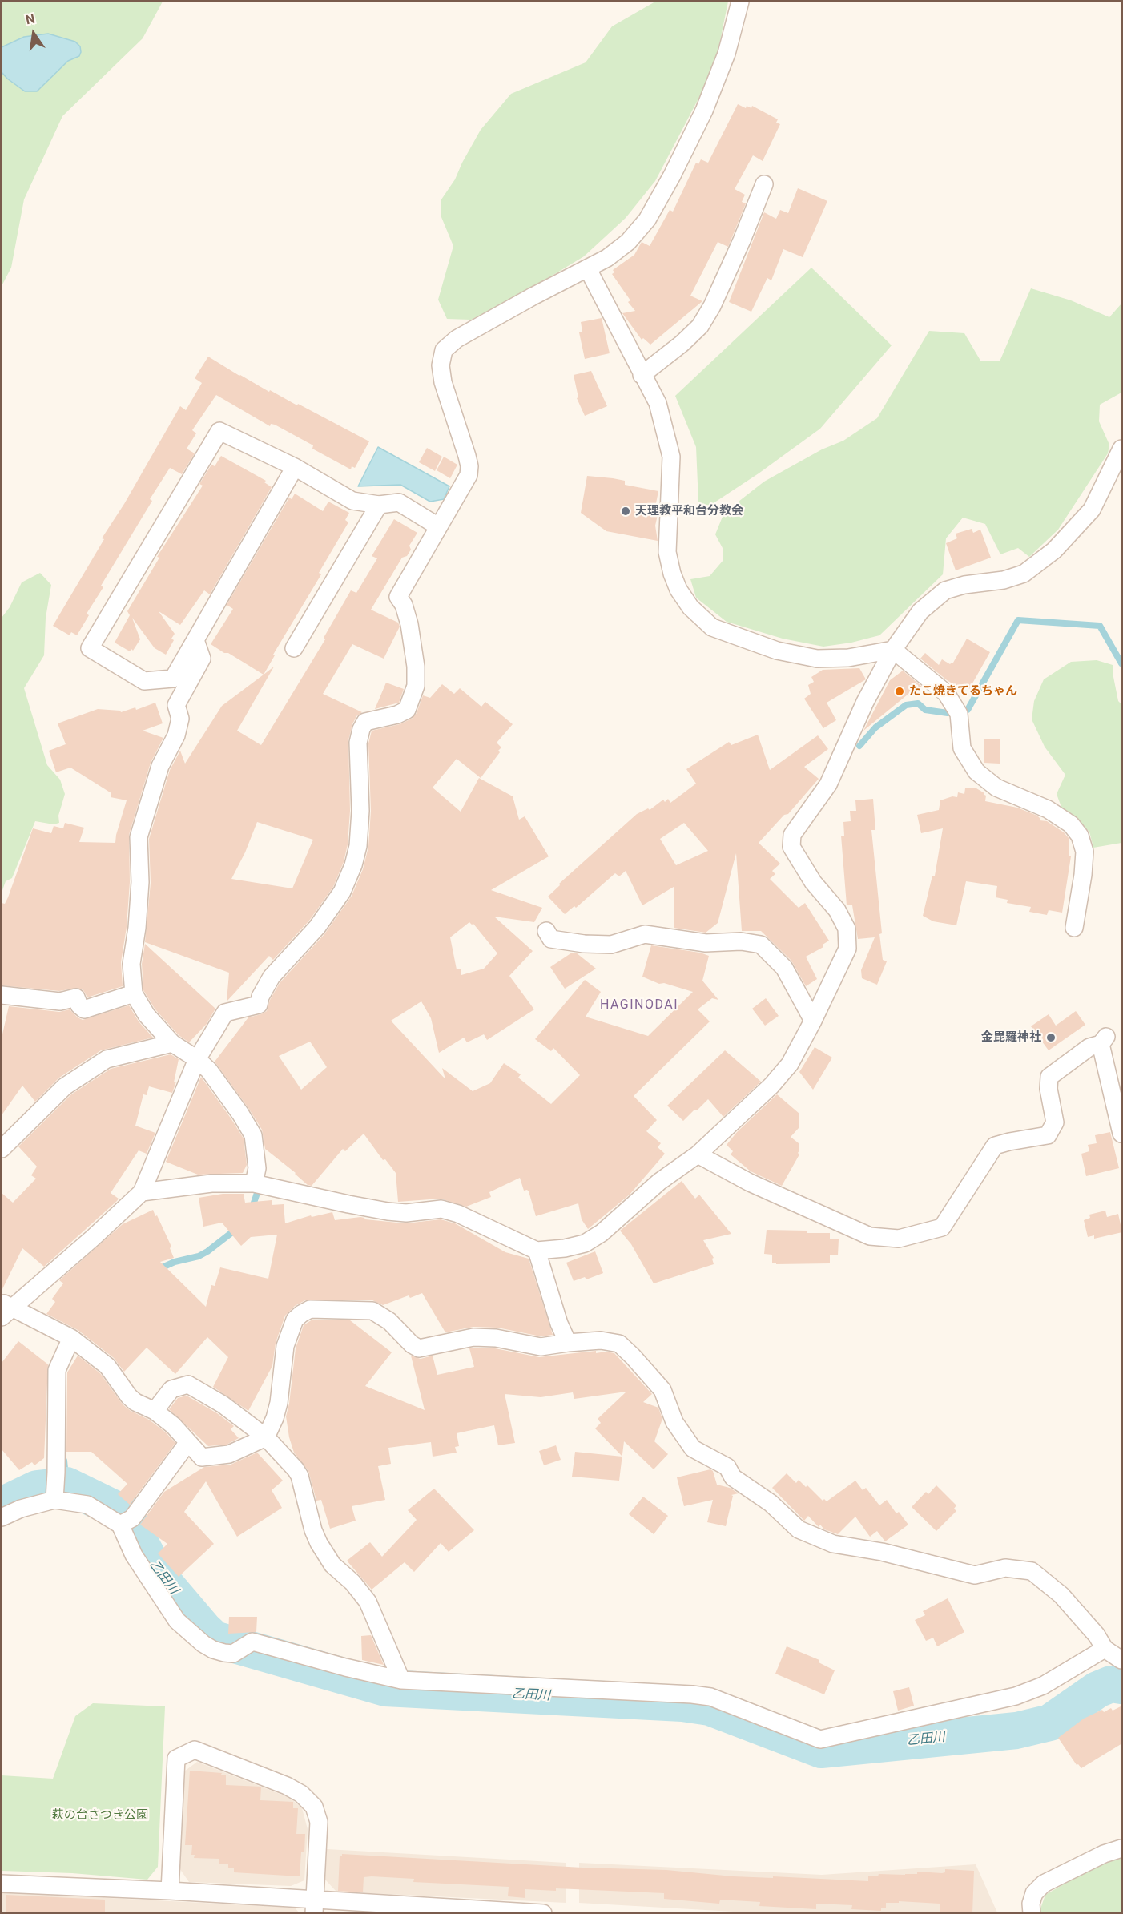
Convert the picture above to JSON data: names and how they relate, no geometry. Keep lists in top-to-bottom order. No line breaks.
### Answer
{"districts":["HAGINODAI"],"water":["乙田川"],"parks":["萩の台さつき公園"],"places":["天理教平和台分教会","たこ焼きてるちゃん","金毘羅神社"],"north":"top"}
